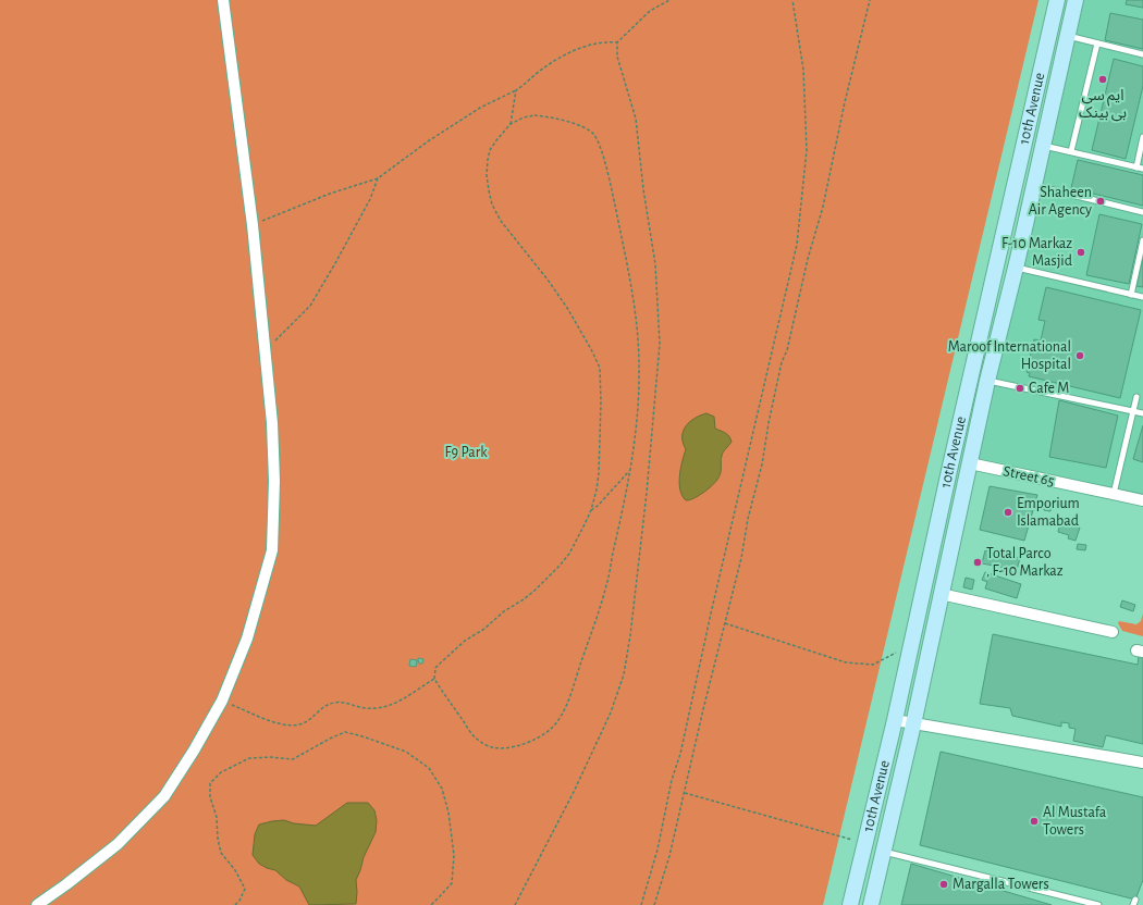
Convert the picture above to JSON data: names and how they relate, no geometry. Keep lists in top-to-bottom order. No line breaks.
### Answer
{"streets":{"main road":["10th Avenue"],"street":["Street 65"]},"crossings":[["10th Avenue","Street 65"]],"parks":["F9 Park"],"places":["ایم سی بی بینک","Shaheen Air Agency","F-10 Markaz Masjid","Maroof International Hospital","Cafe M","Emporium Islamabad","Total Parco , F-10 Markaz","Al Mustafa Towers","Margalla Towers"]}
